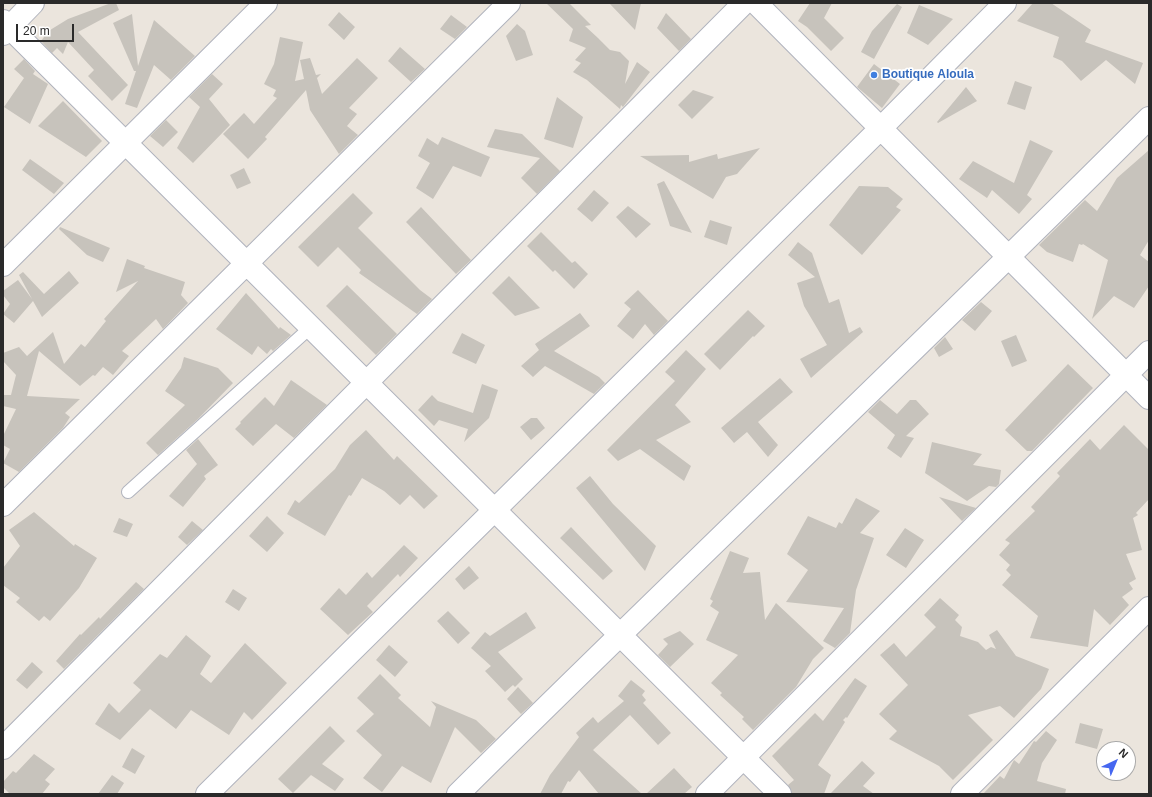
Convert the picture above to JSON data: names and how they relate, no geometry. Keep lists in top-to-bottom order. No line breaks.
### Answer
{"places":["Boutique Aloula"],"scale_bar":"20 m","north":"top right"}
